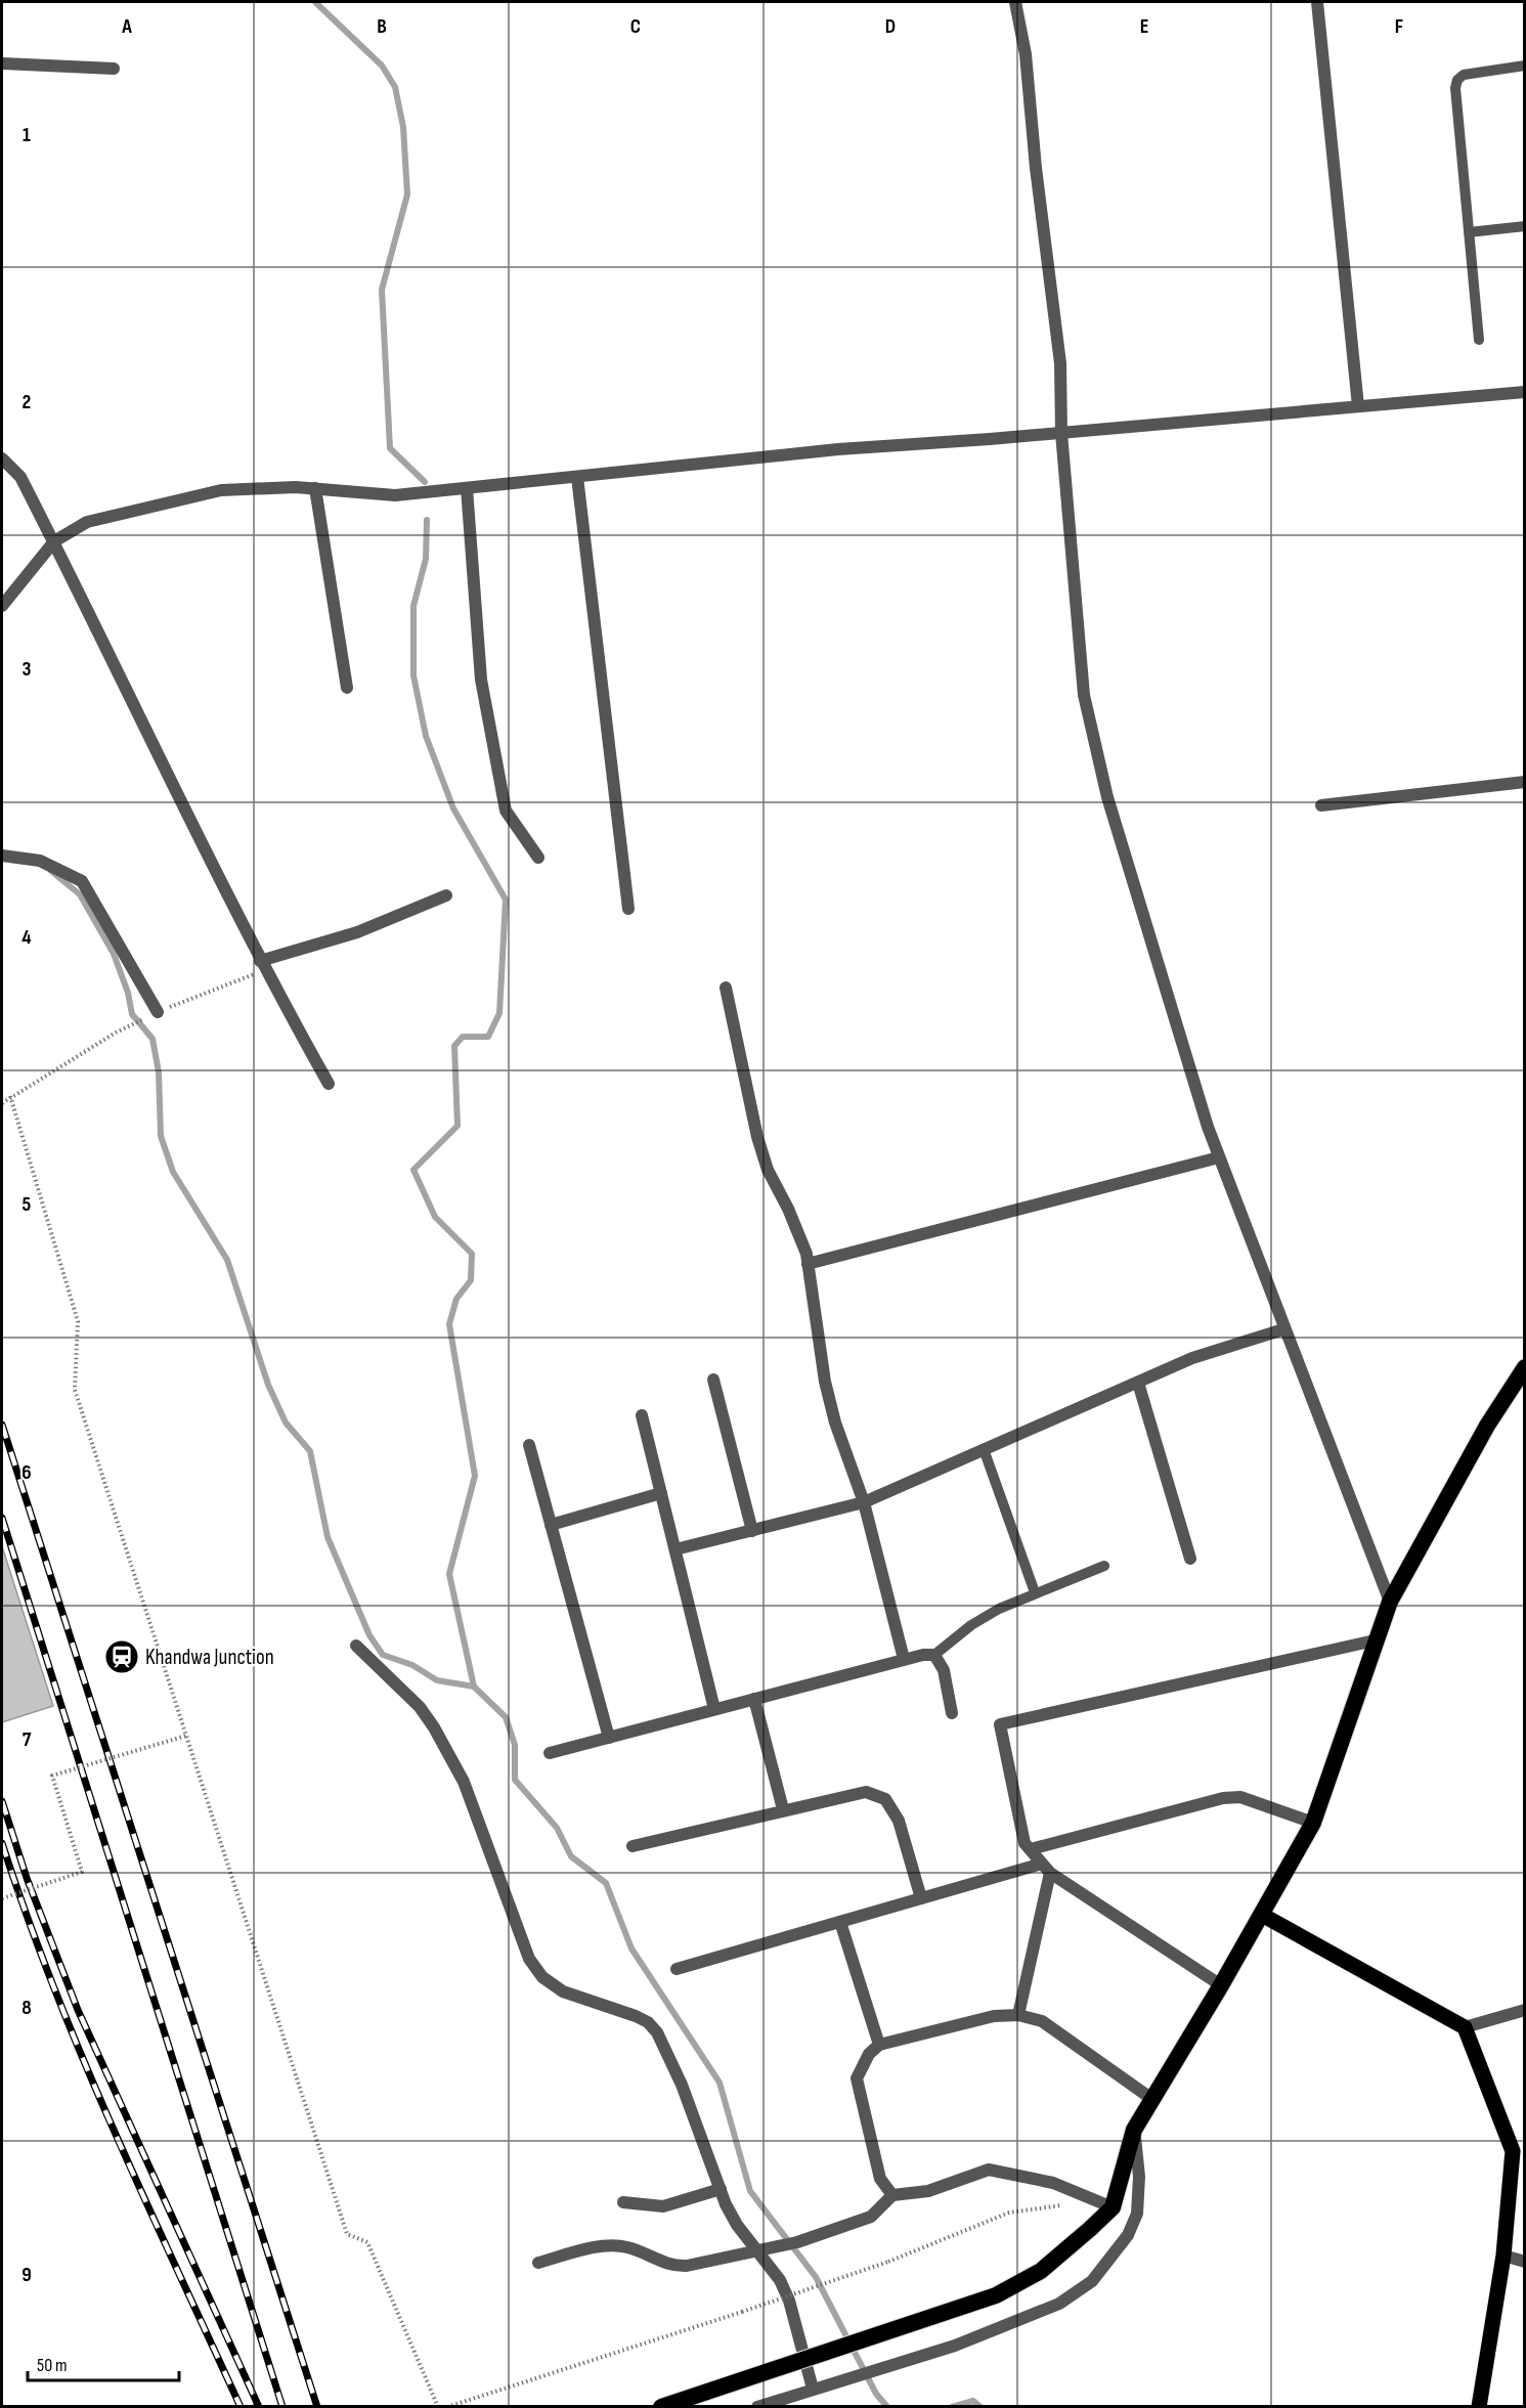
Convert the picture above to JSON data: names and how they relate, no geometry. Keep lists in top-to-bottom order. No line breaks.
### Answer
{"places":{"station":["Khandwa Junction"]},"scale_bar":"50 m","grid":{"columns":["A","B","C","D","E","F"],"rows":["1","2","3","4","5","6","7","8","9"]}}
